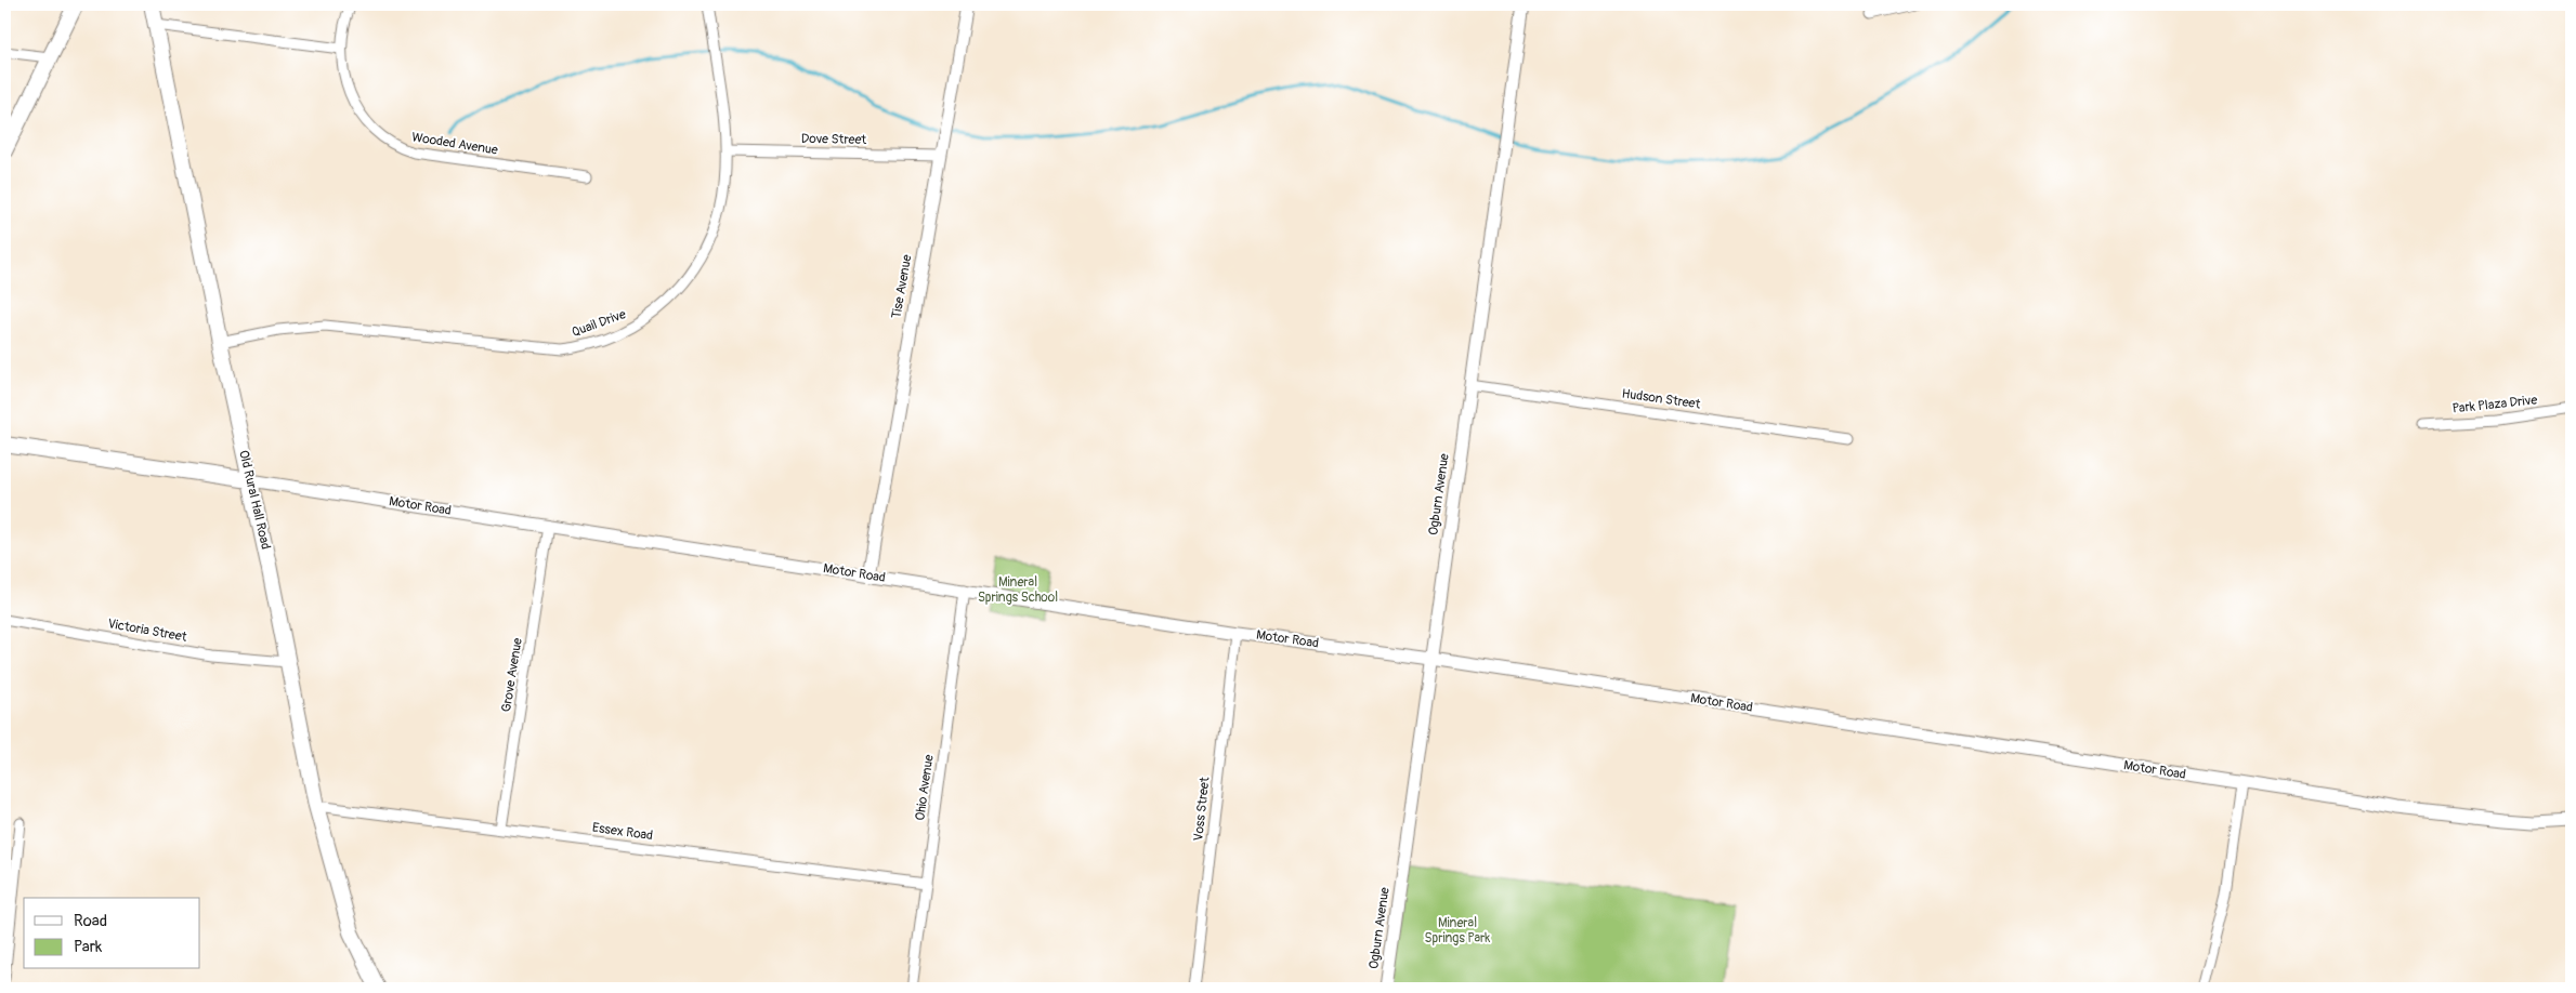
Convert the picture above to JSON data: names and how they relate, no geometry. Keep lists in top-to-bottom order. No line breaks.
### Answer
{"streets":{"main road":["Old Rural Hall Road","Motor Road"],"street":["Dove Street","Wooded Avenue","Tise Avenue","Quail Drive","Hudson Street","Park Plaza Drive","Ogburn Avenue","Victoria Street","Grove Avenue","Ohio Avenue","Voss Street","Essex Road"]},"crossings":[["Dove Street","Tise Avenue"],["Dove Street","Quail Drive"],["Tise Avenue","Motor Road"],["Quail Drive","Old Rural Hall Road"],["Hudson Street","Ogburn Avenue"],["Ogburn Avenue","Motor Road"],["Old Rural Hall Road","Motor Road"],["Old Rural Hall Road","Victoria Street"],["Old Rural Hall Road","Essex Road"],["Motor Road","Grove Avenue"],["Motor Road","Ohio Avenue"],["Motor Road","Voss Street"],["Grove Avenue","Essex Road"],["Ohio Avenue","Essex Road"]],"parks":["Mineral Springs School","Mineral Springs Park"],"legend":["Road","Park"]}
